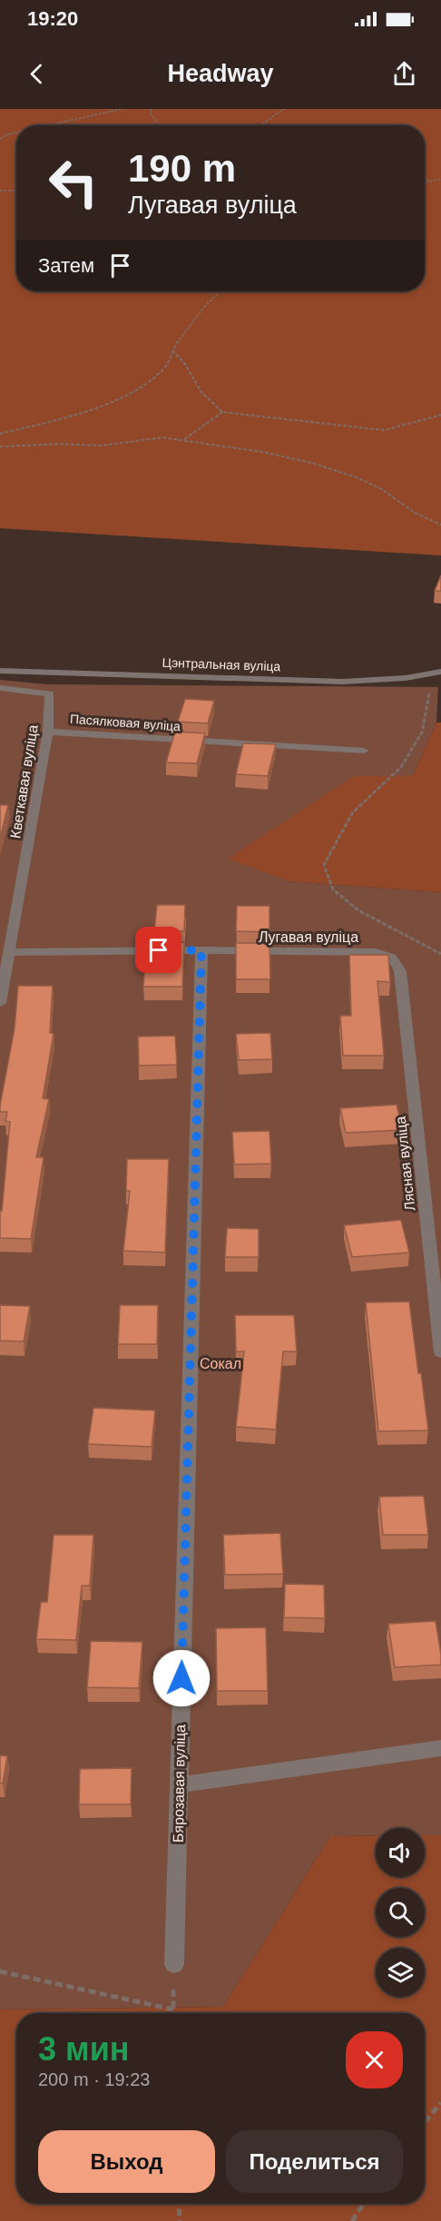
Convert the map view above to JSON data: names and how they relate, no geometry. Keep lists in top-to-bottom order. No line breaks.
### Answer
{"streets":{"street":["Цэнтральная вуліца","Пасялковая вуліца","Кветкавая вуліца","Лугавая вуліца","Лясная вуліца","Бярозавая вуліца"]},"crossings":[["Пасялковая вуліца","Кветкавая вуліца"],["Кветкавая вуліца","Лугавая вуліца"],["Лугавая вуліца","Лясная вуліца"],["Лугавая вуліца","Бярозавая вуліца"]],"parks":["Сокал"],"page":{"status":"19:20","header":"Headway","turn":["190 m","Лугавая вуліца"],"then":"Затем","heading":["3 мин","200 m · 19:23"],"buttons":["Выход","Поделиться"]}}
